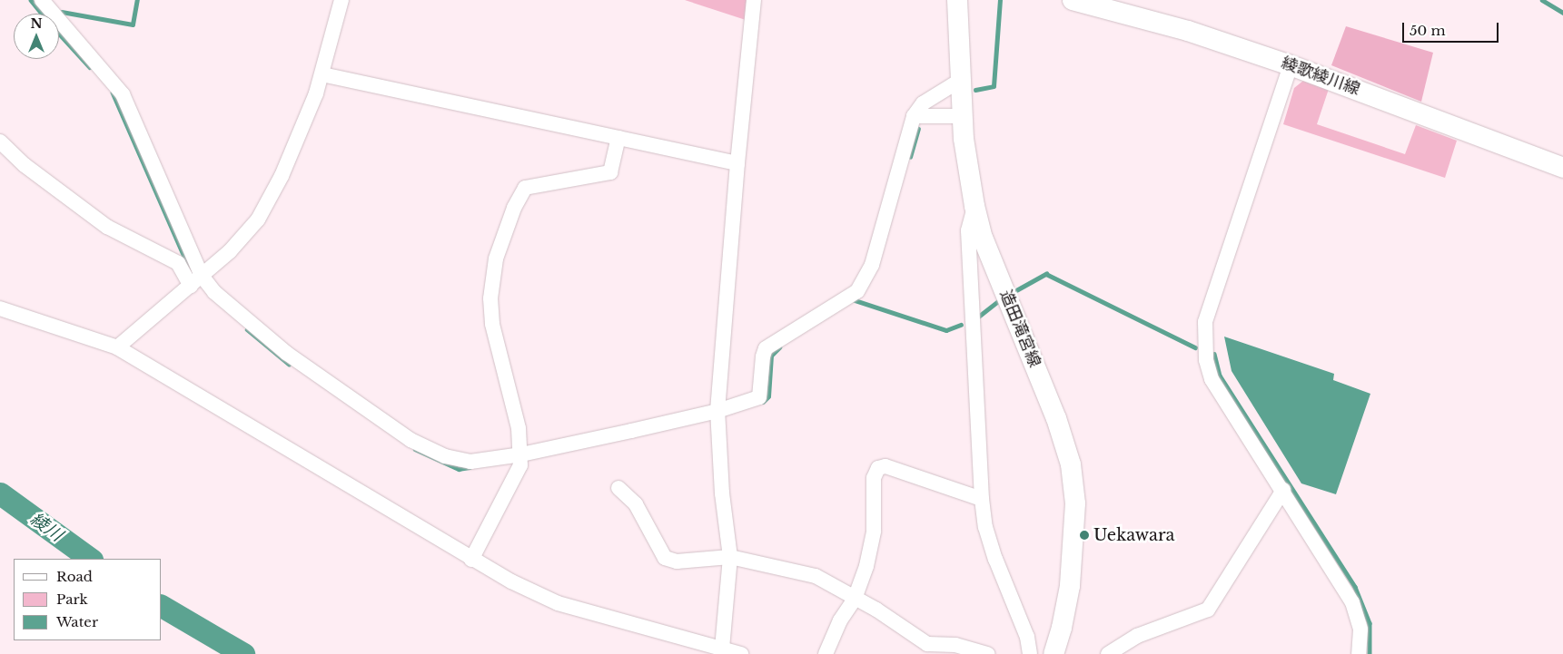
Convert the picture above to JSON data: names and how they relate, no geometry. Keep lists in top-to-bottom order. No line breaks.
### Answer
{"streets":{"main road":["綾歌綾川線","造田滝宮線"]},"water":["綾川"],"places":["Uekawara"],"legend":["Road","Park","Water"],"scale_bar":"50 m","north":"top"}
